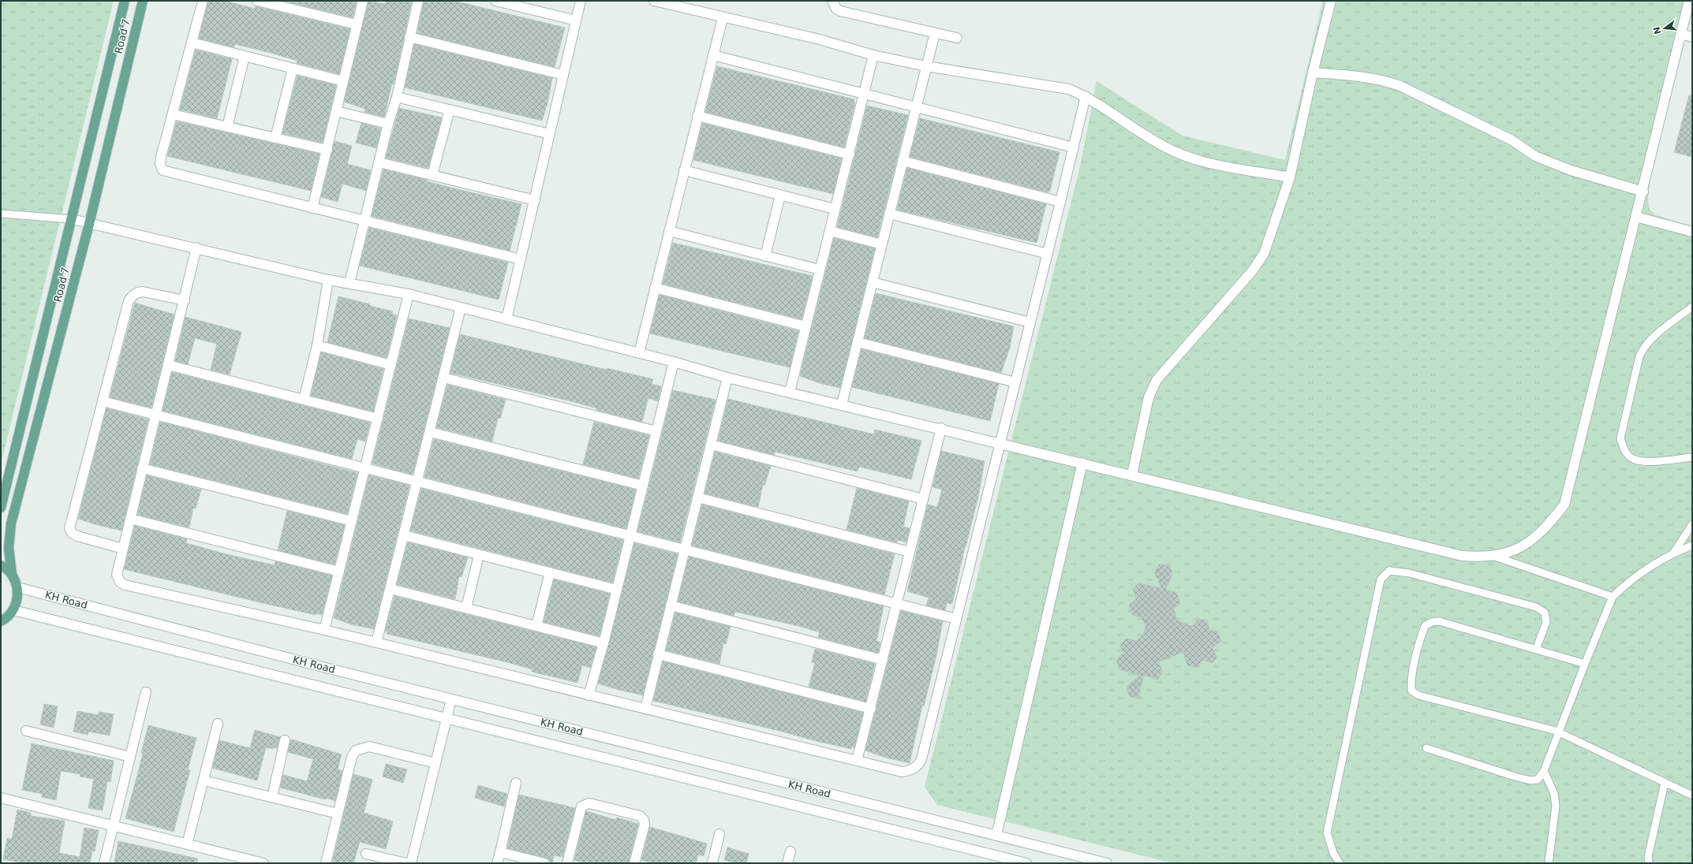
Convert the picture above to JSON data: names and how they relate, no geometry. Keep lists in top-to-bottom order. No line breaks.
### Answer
{"streets":{"main road":["Road 7"],"street":["KH Road"]},"north":"left"}
